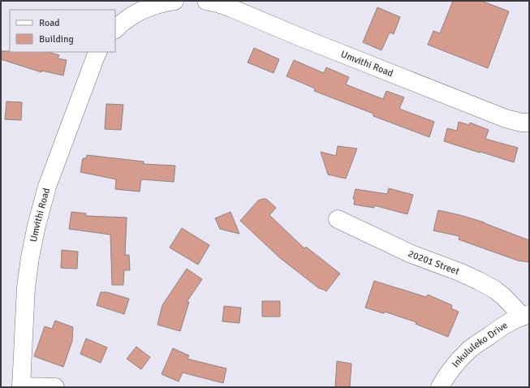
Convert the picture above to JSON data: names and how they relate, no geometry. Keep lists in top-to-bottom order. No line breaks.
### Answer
{"streets":{"street":["Umvithi Road","20201 Street","Inkululeko Drive"]},"crossings":[["20201 Street","Inkululeko Drive"]],"legend":["Road","Building"]}
